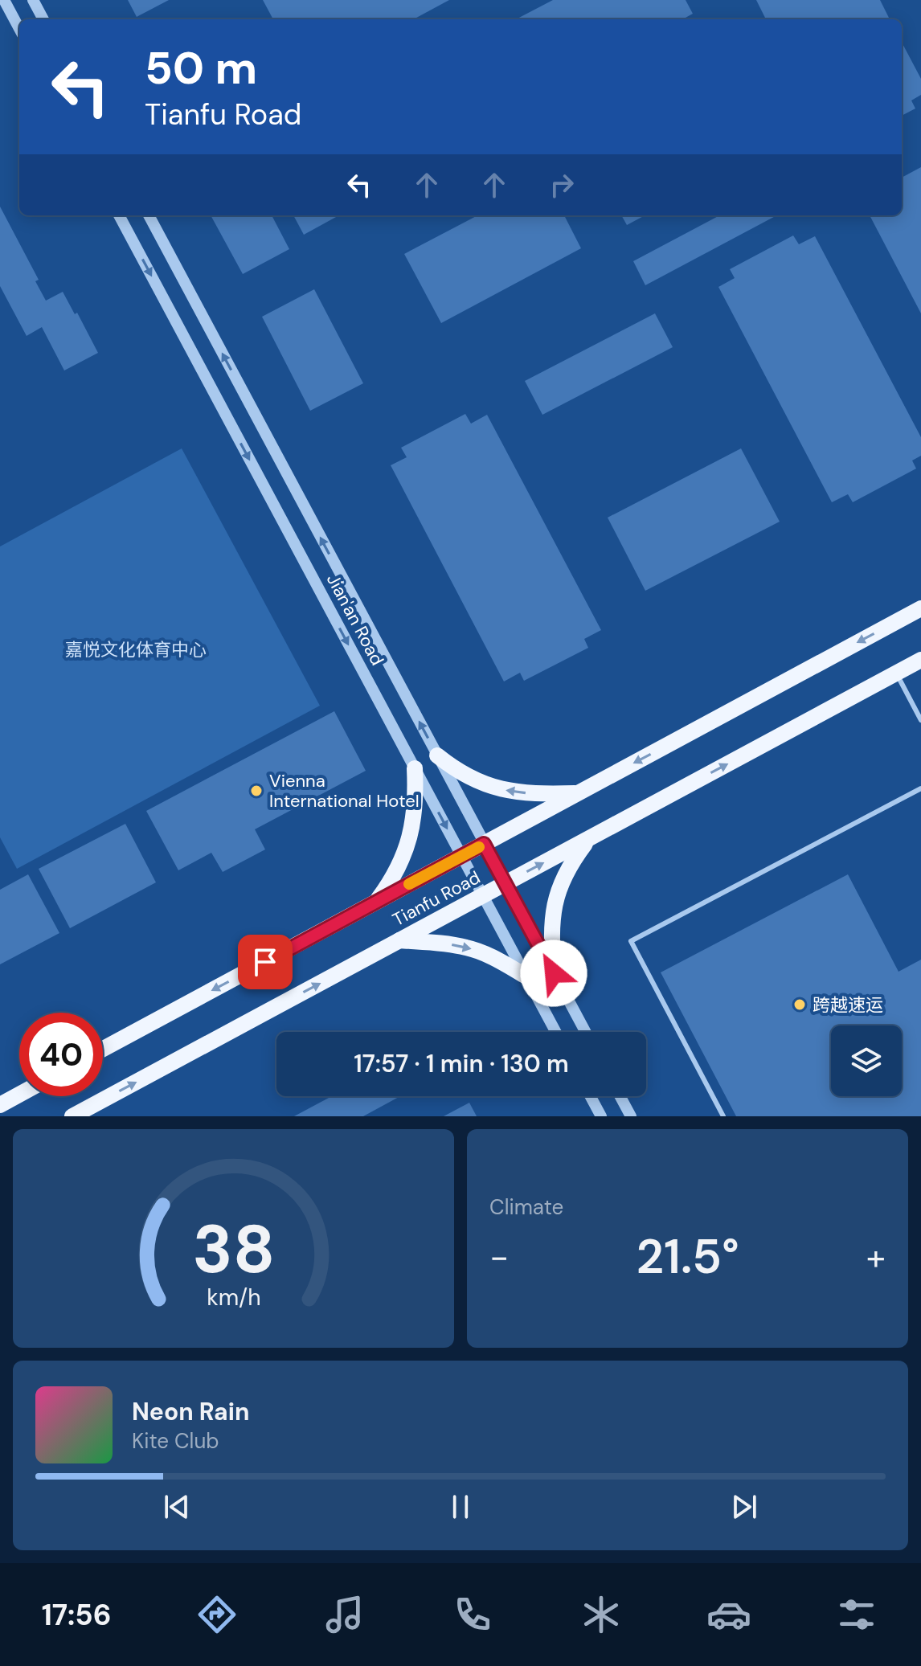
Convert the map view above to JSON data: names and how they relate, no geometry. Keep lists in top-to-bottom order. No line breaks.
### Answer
{"streets":{"main road":["Tianfu Road"],"street":["Jian'an Road"]},"crossings":[["Jian'an Road","Tianfu Road"]],"parks":["嘉悦文化体育中心"],"places":["Vienna International Hotel","跨越速运"],"page":{"turn":["50 m","Tianfu Road"],"limit":"40","trip":"17:57 · 1 min · 130 m","tile":"Climate","heat":["−","21.5°","+"],"song":["Neon Rain","Kite Club"],"tabs":"17:56","gauge":["38","km/h"]}}
